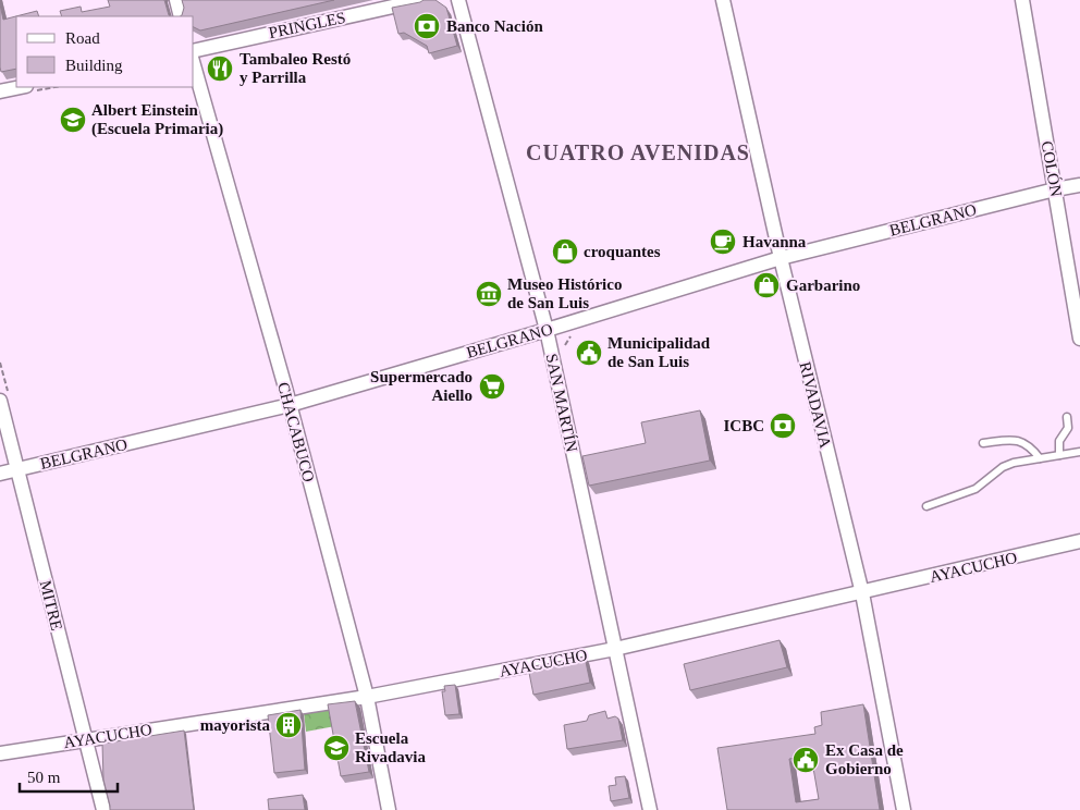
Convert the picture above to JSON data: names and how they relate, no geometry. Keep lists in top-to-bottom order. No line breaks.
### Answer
{"streets":{"street":["PRINGLES","COLÓN","BELGRANO","SAN MARTÍN","RIVADAVIA","CHACABUCO","AYACUCHO","MITRE"]},"crossings":[["COLÓN","BELGRANO"],["BELGRANO","SAN MARTÍN"],["BELGRANO","RIVADAVIA"],["BELGRANO","CHACABUCO"],["BELGRANO","MITRE"],["SAN MARTÍN","AYACUCHO"],["RIVADAVIA","AYACUCHO"],["CHACABUCO","AYACUCHO"],["AYACUCHO","MITRE"]],"districts":["CUATRO AVENIDAS"],"places":{"bank":["Banco Nación","ICBC"],"restaurant":["Tambaleo Restó y Parrilla"],"school or university":["Albert Einstein (Escuela Primaria)","Escuela Rivadavia"],"cafe":["Havanna"],"shop":["croquantes","Garbarino"],"museum":["Museo Histórico de San Luis"],"public building":["Municipalidad de San Luis","Ex Casa de Gobierno"],"supermarket":["Supermercado Aiello"],"building":["mayorista"]},"legend":["Road","Building"],"scale_bar":"50 m"}
